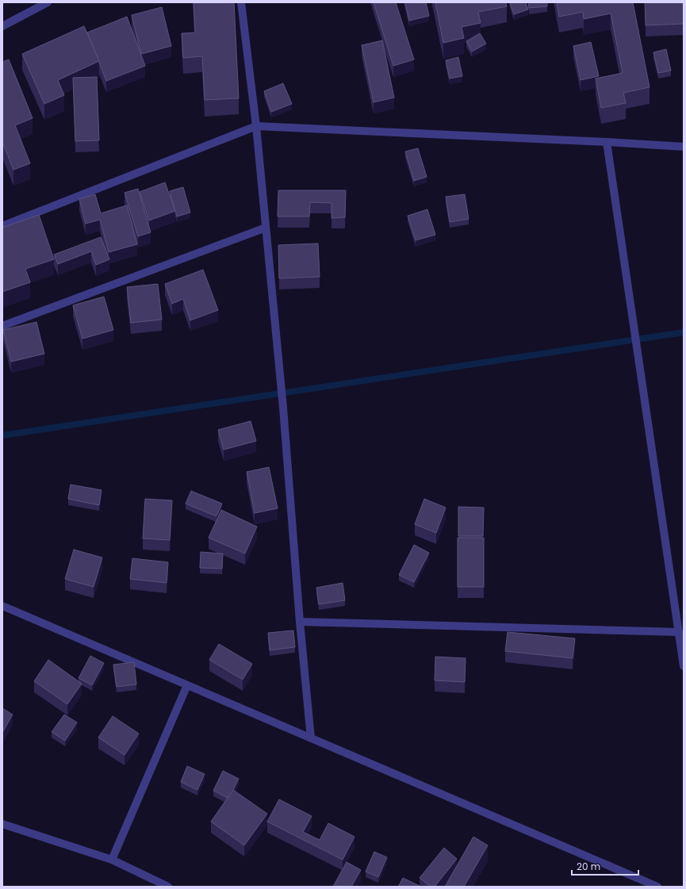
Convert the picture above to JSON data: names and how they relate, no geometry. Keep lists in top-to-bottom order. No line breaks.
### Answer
{"scale_bar":"20 m"}
